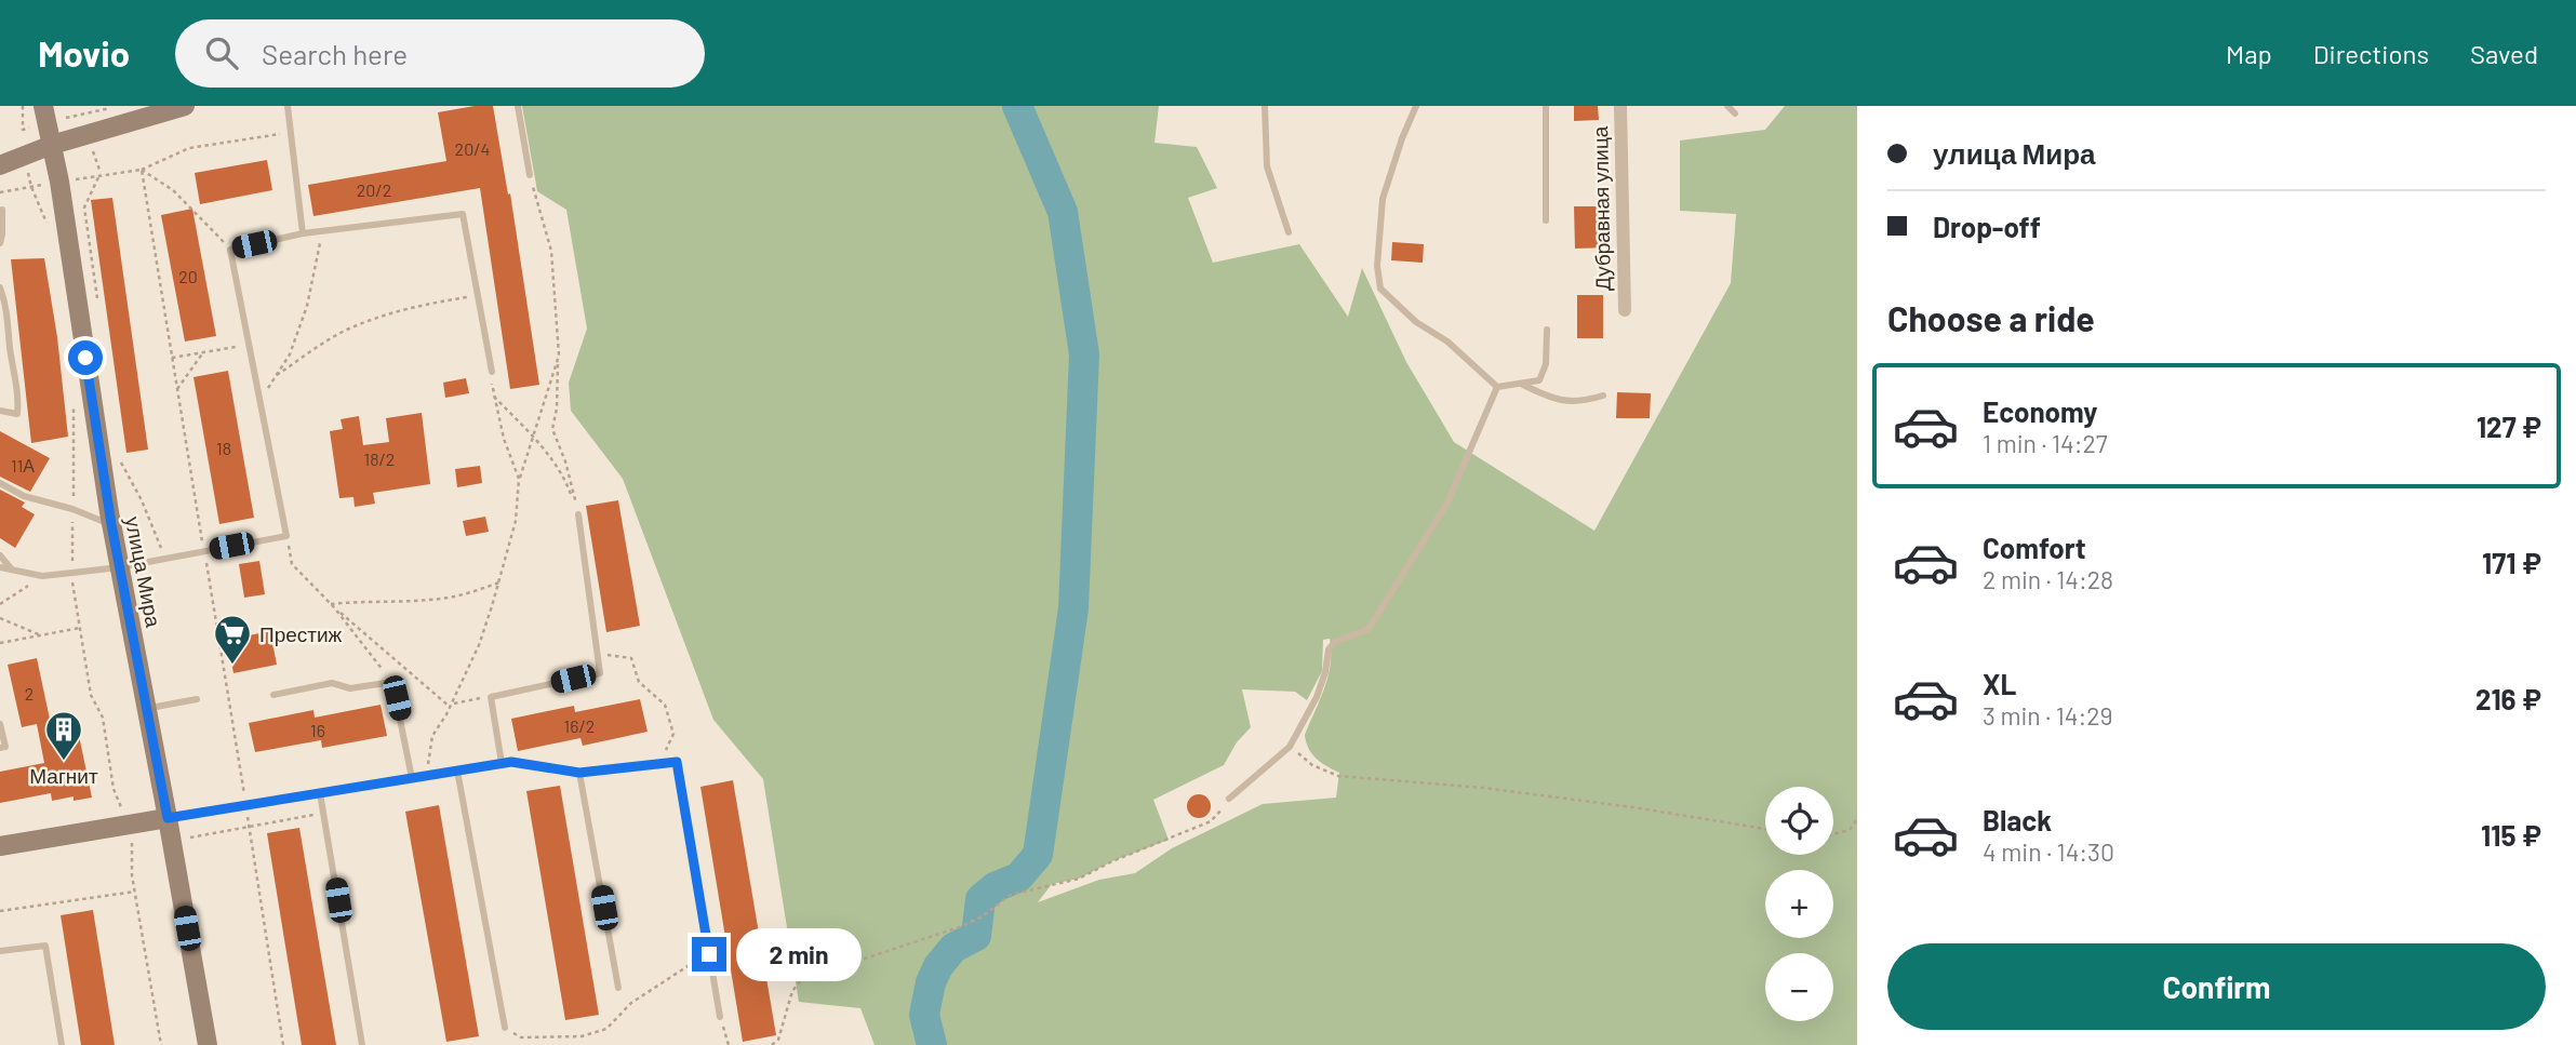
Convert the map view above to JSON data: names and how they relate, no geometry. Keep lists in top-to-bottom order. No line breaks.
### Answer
{"streets":{"main road":["улица Мира"],"street":["Дубравная улица"]},"places":{"supermarket":["Престиж"],"building":["Магнит"]},"house_numbers":["20/4","20/2","20","18","18/2","11А","2","16/2","16"],"page":{"header":"Movio","search":"Search here","nav":["Map","Directions","Saved"],"banner":["улица Мира","Drop-off"],"heading":"Choose a ride","list":[{"name":"Economy","note":"1 min · 14:27","value":"127 ₽"},{"name":"Comfort","note":"2 min · 14:28","value":"171 ₽"},{"name":"XL","note":"3 min · 14:29","value":"216 ₽"},{"name":"Black","note":"4 min · 14:30","value":"115 ₽"}],"map_buttons":["+","−"],"bubble":"2 min","buttons":"Confirm"}}
